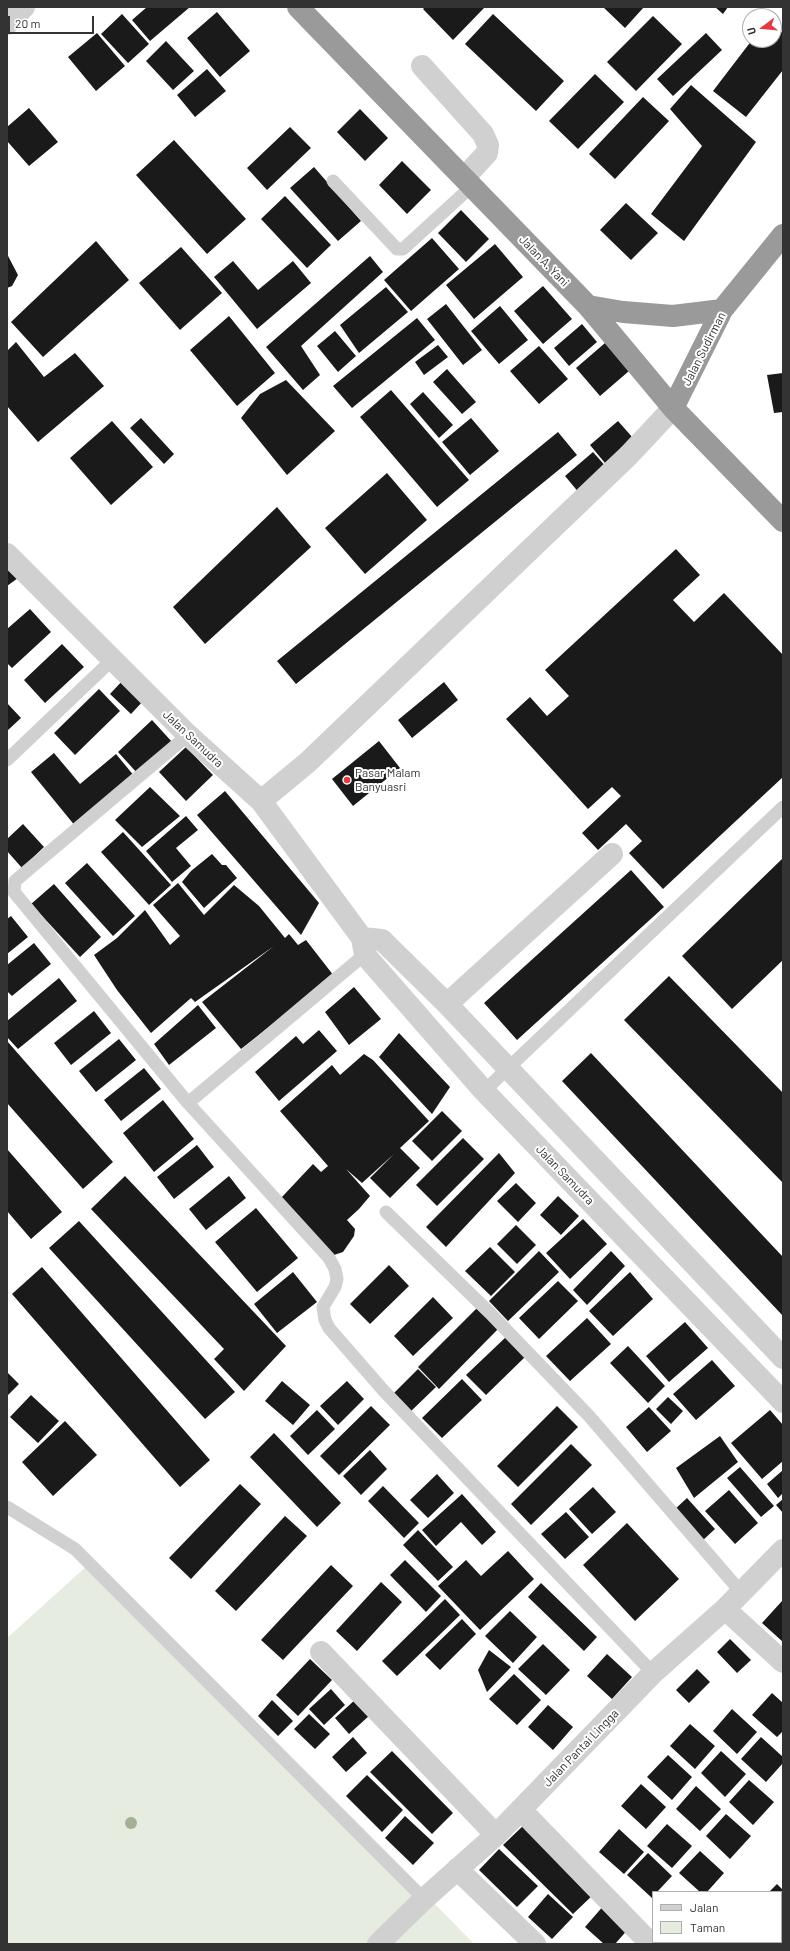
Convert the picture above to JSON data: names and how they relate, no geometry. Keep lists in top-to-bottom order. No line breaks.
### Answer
{"streets":{"highway":["Jalan A. Yani","Jalan Sudirman"],"street":["Jalan Samudra","Jalan Pantai Lingga"]},"crossings":[["Jalan A. Yani","Jalan Sudirman"]],"places":["Pasar Malam Banyuasri"],"legend":["Jalan","Taman"],"scale_bar":"20 m","north":"left"}
